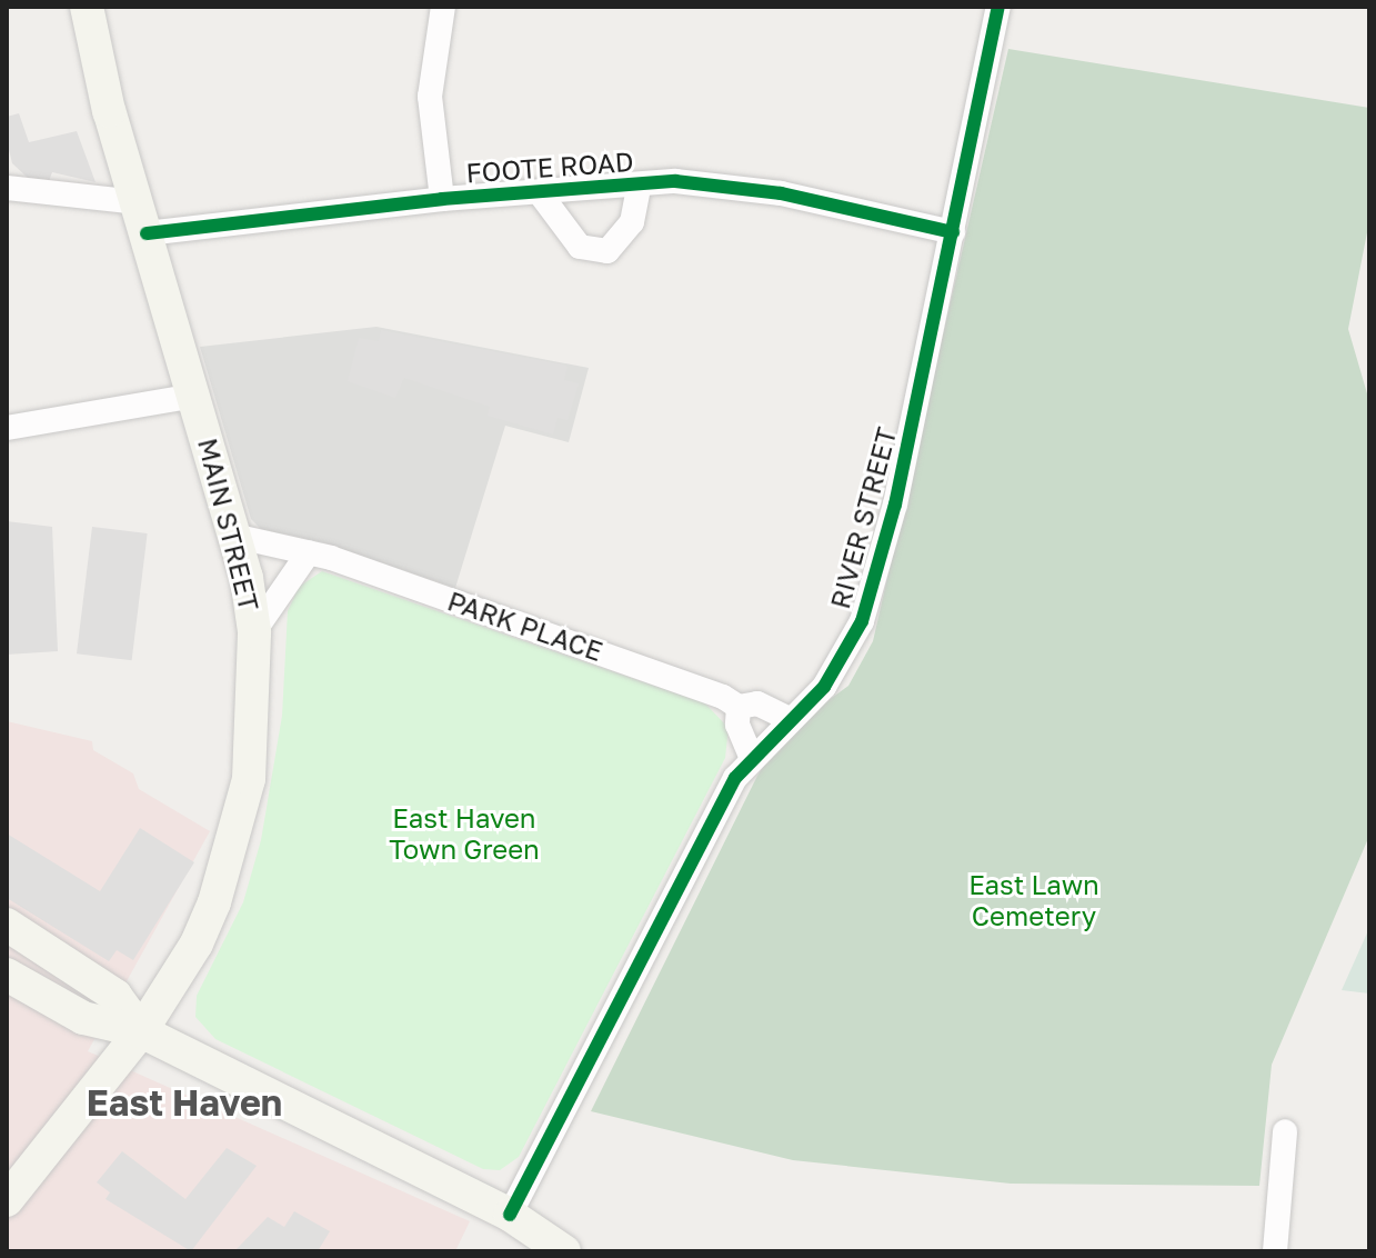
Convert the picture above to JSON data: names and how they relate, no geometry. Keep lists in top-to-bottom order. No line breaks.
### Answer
{"streets":{"main road":["MAIN STREET"],"street":["FOOTE ROAD","RIVER STREET","PARK PLACE"]},"crossings":[["FOOTE ROAD","RIVER STREET"],["FOOTE ROAD","MAIN STREET"],["RIVER STREET","PARK PLACE"],["MAIN STREET","PARK PLACE"]],"districts":["East Haven"],"parks":["East Haven Town Green","East Lawn Cemetery"]}
